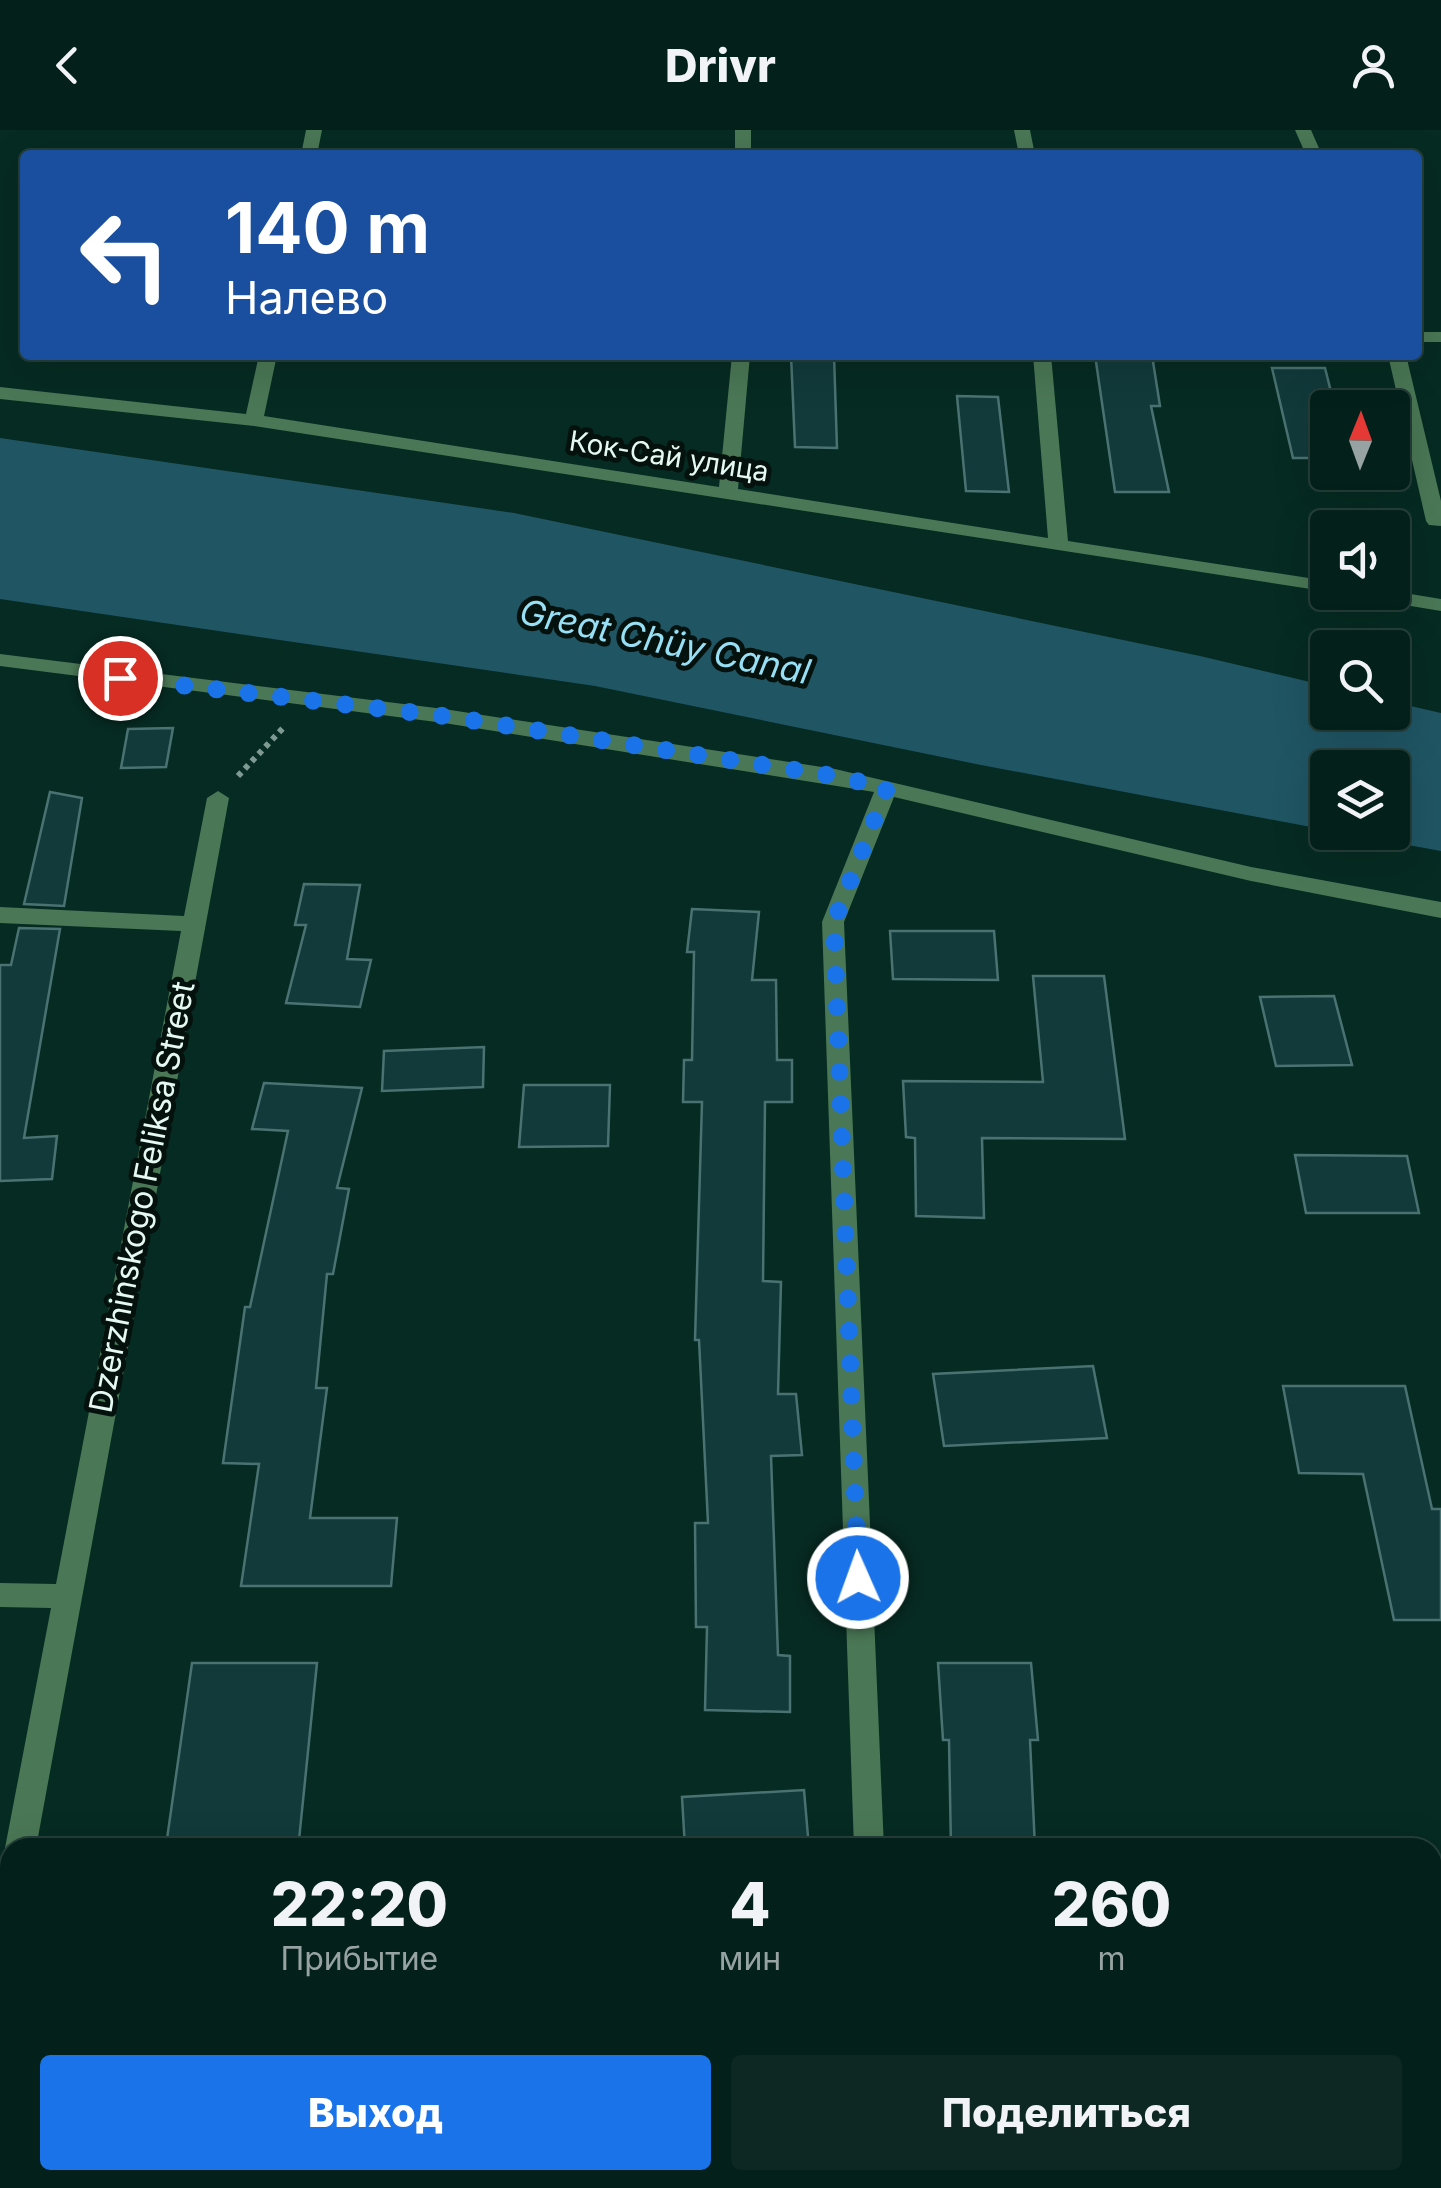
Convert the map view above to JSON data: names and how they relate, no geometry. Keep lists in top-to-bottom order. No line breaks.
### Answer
{"streets":{"street":["Кок-Сай улица","Dzerzhinskogo Feliksa Street"]},"water":["Great Chüy Canal"],"north":"top","page":{"header":"Drivr","turn":["140 m","Налево"],"eta":["22:20","Прибытие","4","мин","260","m"],"buttons":["Выход","Поделиться"]}}
